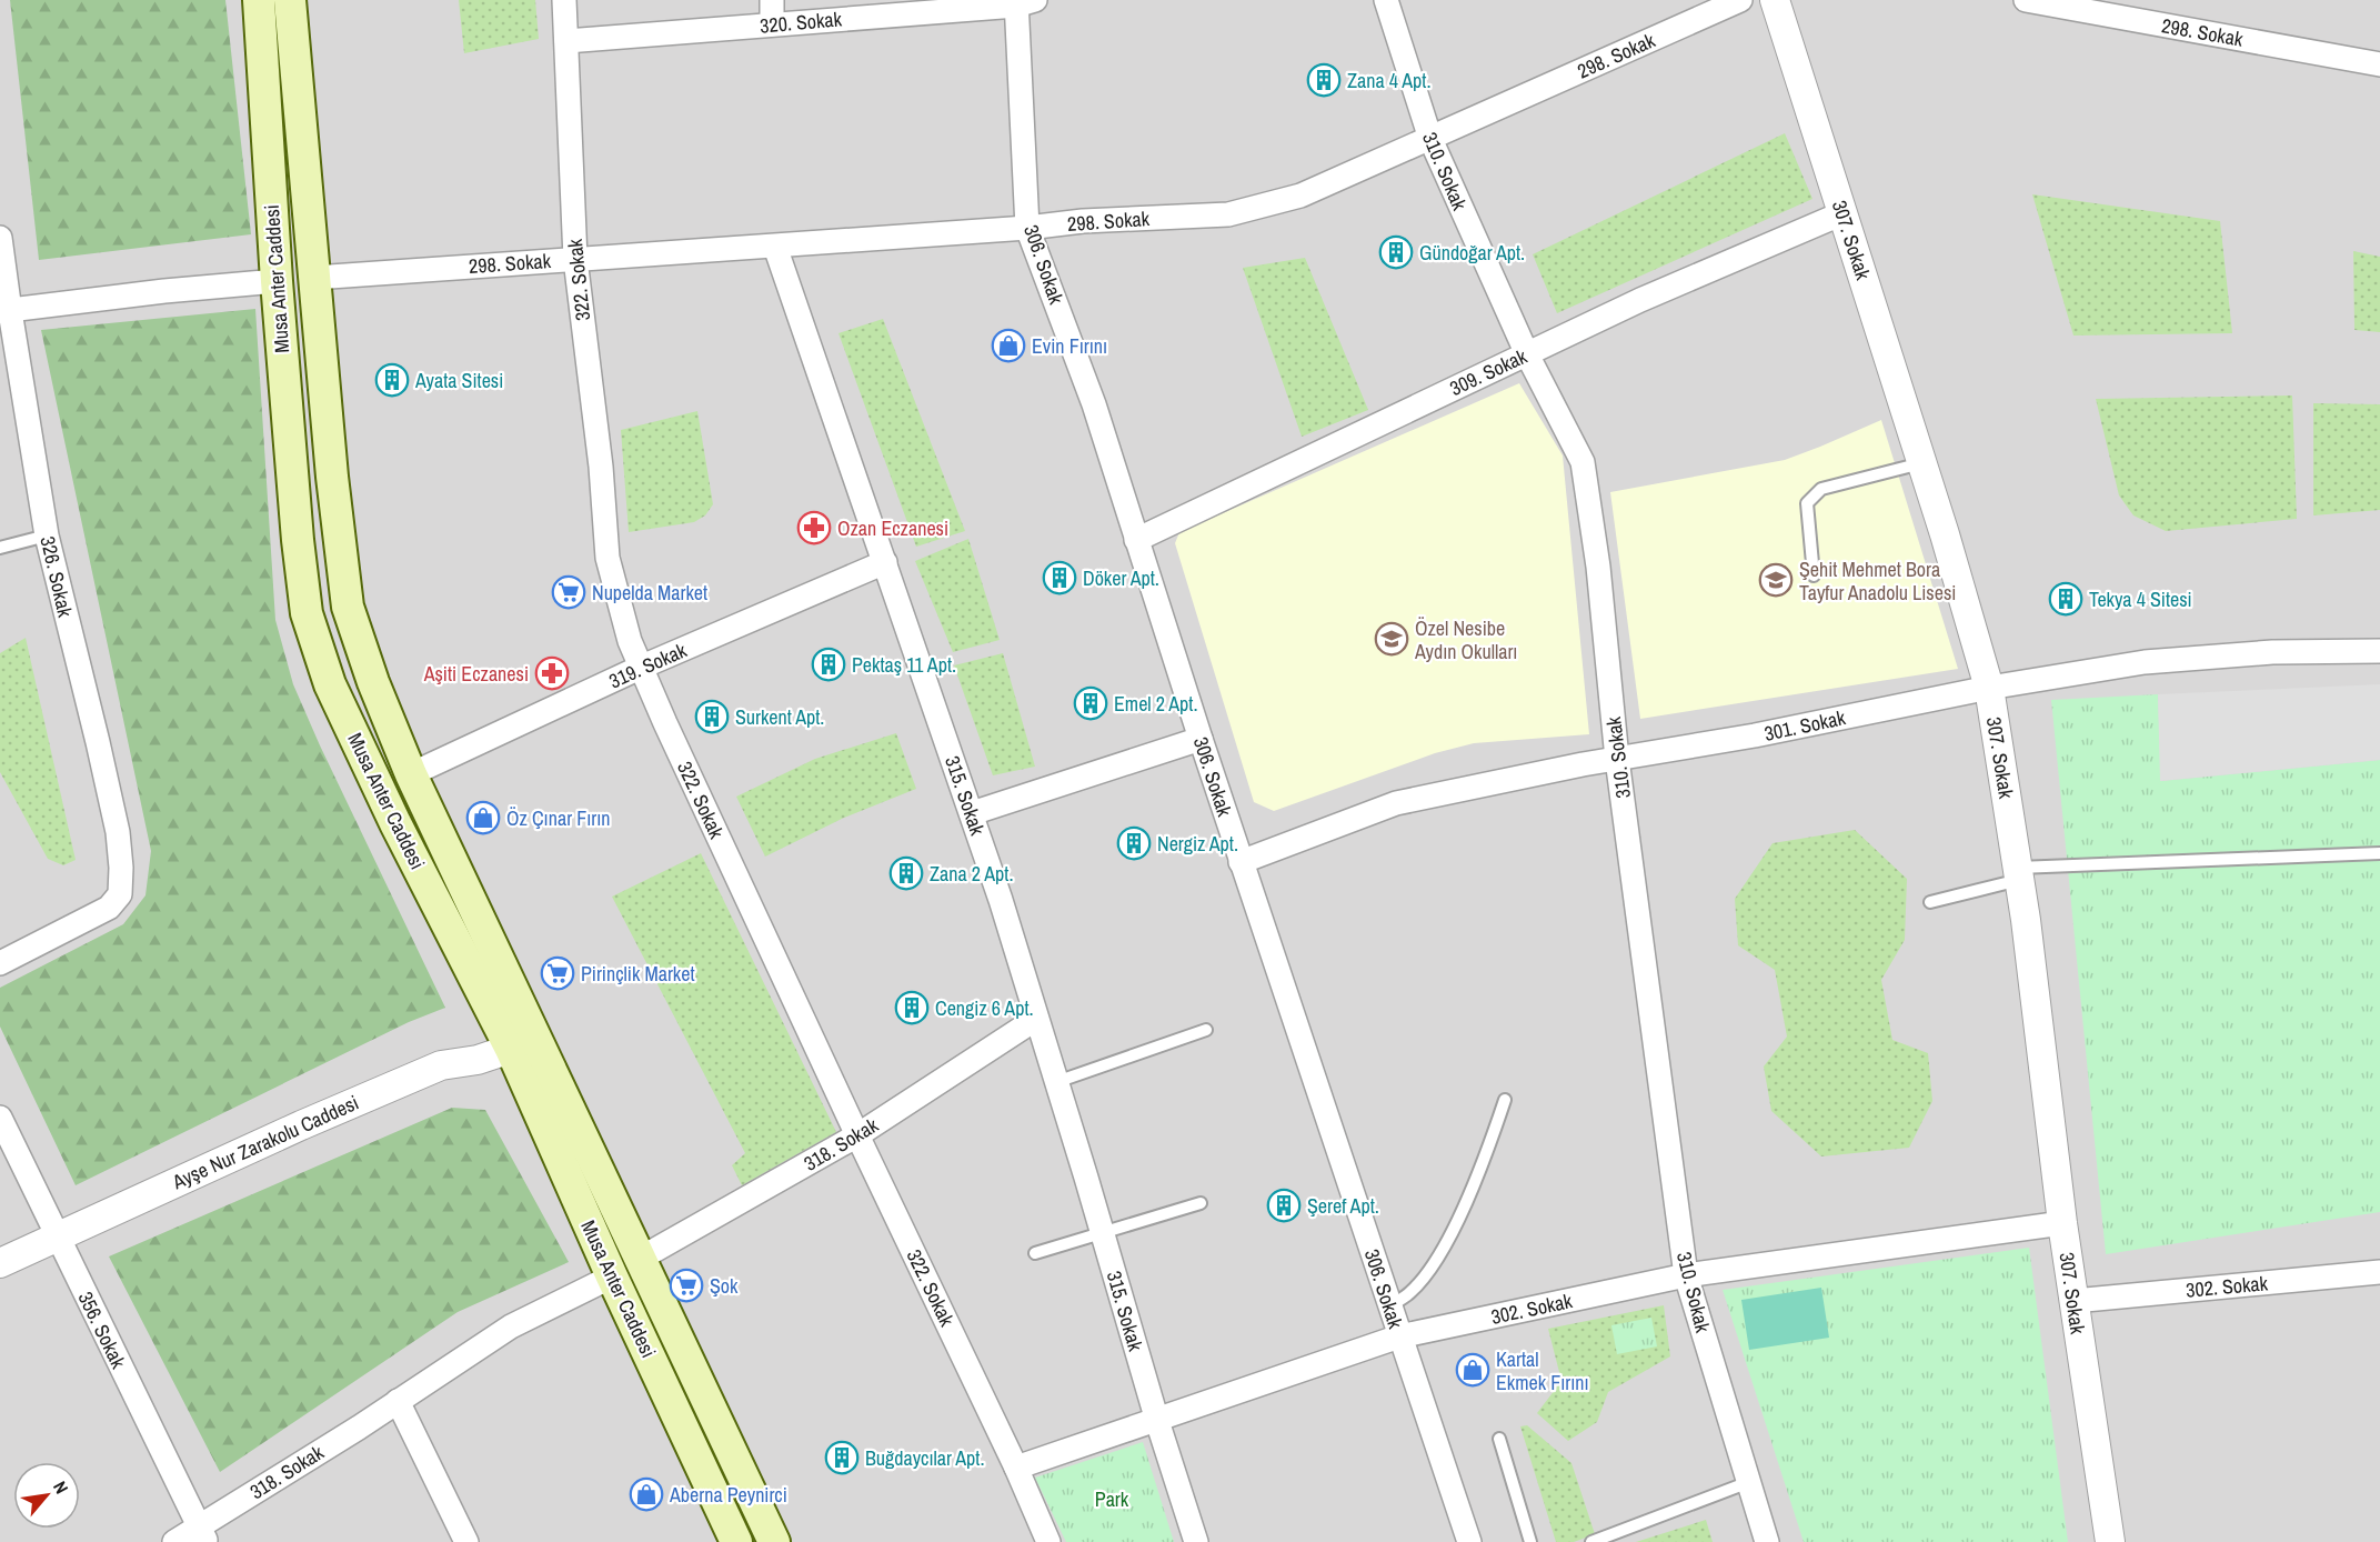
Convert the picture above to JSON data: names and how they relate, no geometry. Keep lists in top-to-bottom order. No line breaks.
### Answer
{"streets":{"main road":["Musa Anter Caddesi"],"street":["320. Sokak","298. Sokak","310. Sokak","307. Sokak","306. Sokak","322. Sokak","309. Sokak","326. Sokak","319. Sokak","301. Sokak","315. Sokak","Ayşe Nur Zarakolu Caddesi","318. Sokak","302. Sokak","356. Sokak"]},"crossings":[["320. Sokak","306. Sokak"],["320. Sokak","322. Sokak"],["298. Sokak","310. Sokak"],["298. Sokak","306. Sokak"],["298. Sokak","Musa Anter Caddesi"],["298. Sokak","322. Sokak"],["298. Sokak","315. Sokak"],["310. Sokak","309. Sokak"],["310. Sokak","301. Sokak"],["310. Sokak","302. Sokak"],["307. Sokak","309. Sokak"],["307. Sokak","301. Sokak"],["307. Sokak","302. Sokak"],["306. Sokak","309. Sokak"],["306. Sokak","301. Sokak"],["306. Sokak","302. Sokak"],["Musa Anter Caddesi","319. Sokak"],["Musa Anter Caddesi","Ayşe Nur Zarakolu Caddesi"],["Musa Anter Caddesi","318. Sokak"],["322. Sokak","319. Sokak"],["322. Sokak","318. Sokak"],["322. Sokak","302. Sokak"],["319. Sokak","315. Sokak"],["315. Sokak","318. Sokak"],["315. Sokak","302. Sokak"],["Ayşe Nur Zarakolu Caddesi","356. Sokak"],["318. Sokak","356. Sokak"]],"parks":["Park"],"places":{"building":["Zana 4 Apt.","Gündoğar Apt.","Ayata Sitesi","Döker Apt.","Tekya 4 Sitesi","Pektaş 11 Apt.","Emel 2 Apt.","Surkent Apt.","Nergiz Apt.","Zana 2 Apt.","Cengiz 6 Apt.","Şeref Apt.","Buğdaycılar Apt."],"shop":["Evin Fırını","Öz Çınar Fırın","Kartal Ekmek Fırını","Aberna Peynirci"],"pharmacy":["Ozan Eczanesi","Aşiti Eczanesi"],"school or university":["Şehit Mehmet Bora Tayfur Anadolu Lisesi","Özel Nesibe Aydın Okulları"],"supermarket":["Nupelda Market","Pirinçlik Market","Şok"]},"north":"top right"}
